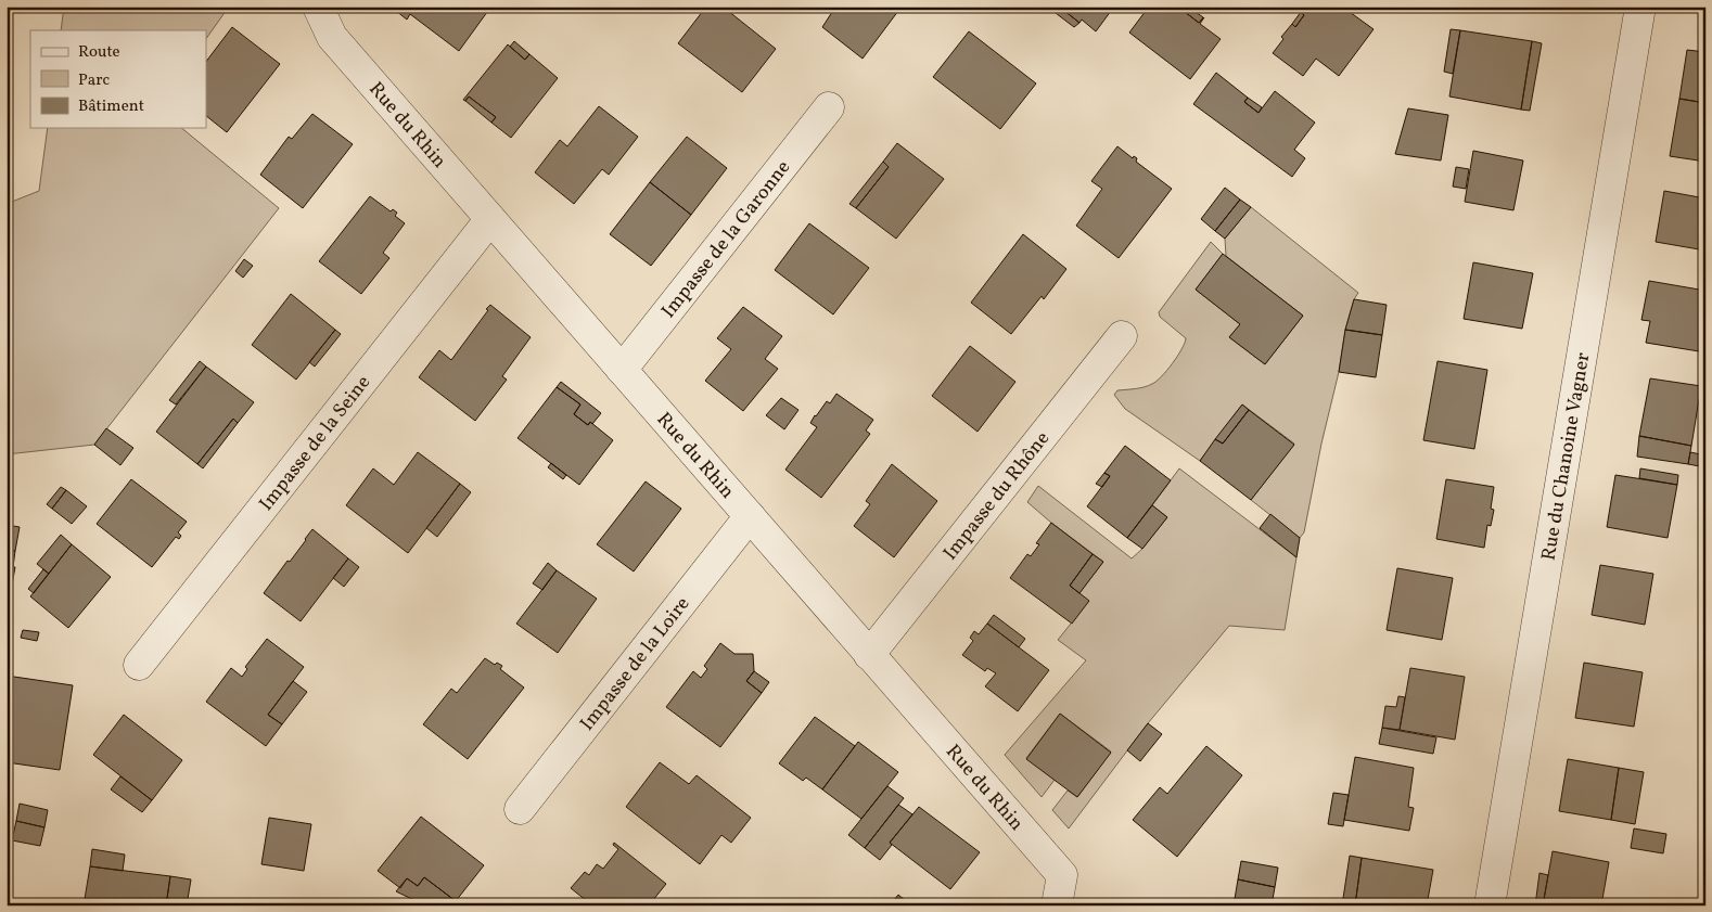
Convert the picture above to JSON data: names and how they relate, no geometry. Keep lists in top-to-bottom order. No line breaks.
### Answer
{"streets":{"street":["Rue du Rhin","Impasse de la Garonne","Impasse de la Seine","Rue du Chanoine Vagner","Impasse du Rhône","Impasse de la Loire"]},"crossings":[["Rue du Rhin","Impasse de la Garonne"],["Rue du Rhin","Impasse de la Seine"],["Rue du Rhin","Impasse du Rhône"],["Rue du Rhin","Impasse de la Loire"]],"legend":["Route","Parc","Bâtiment"]}
